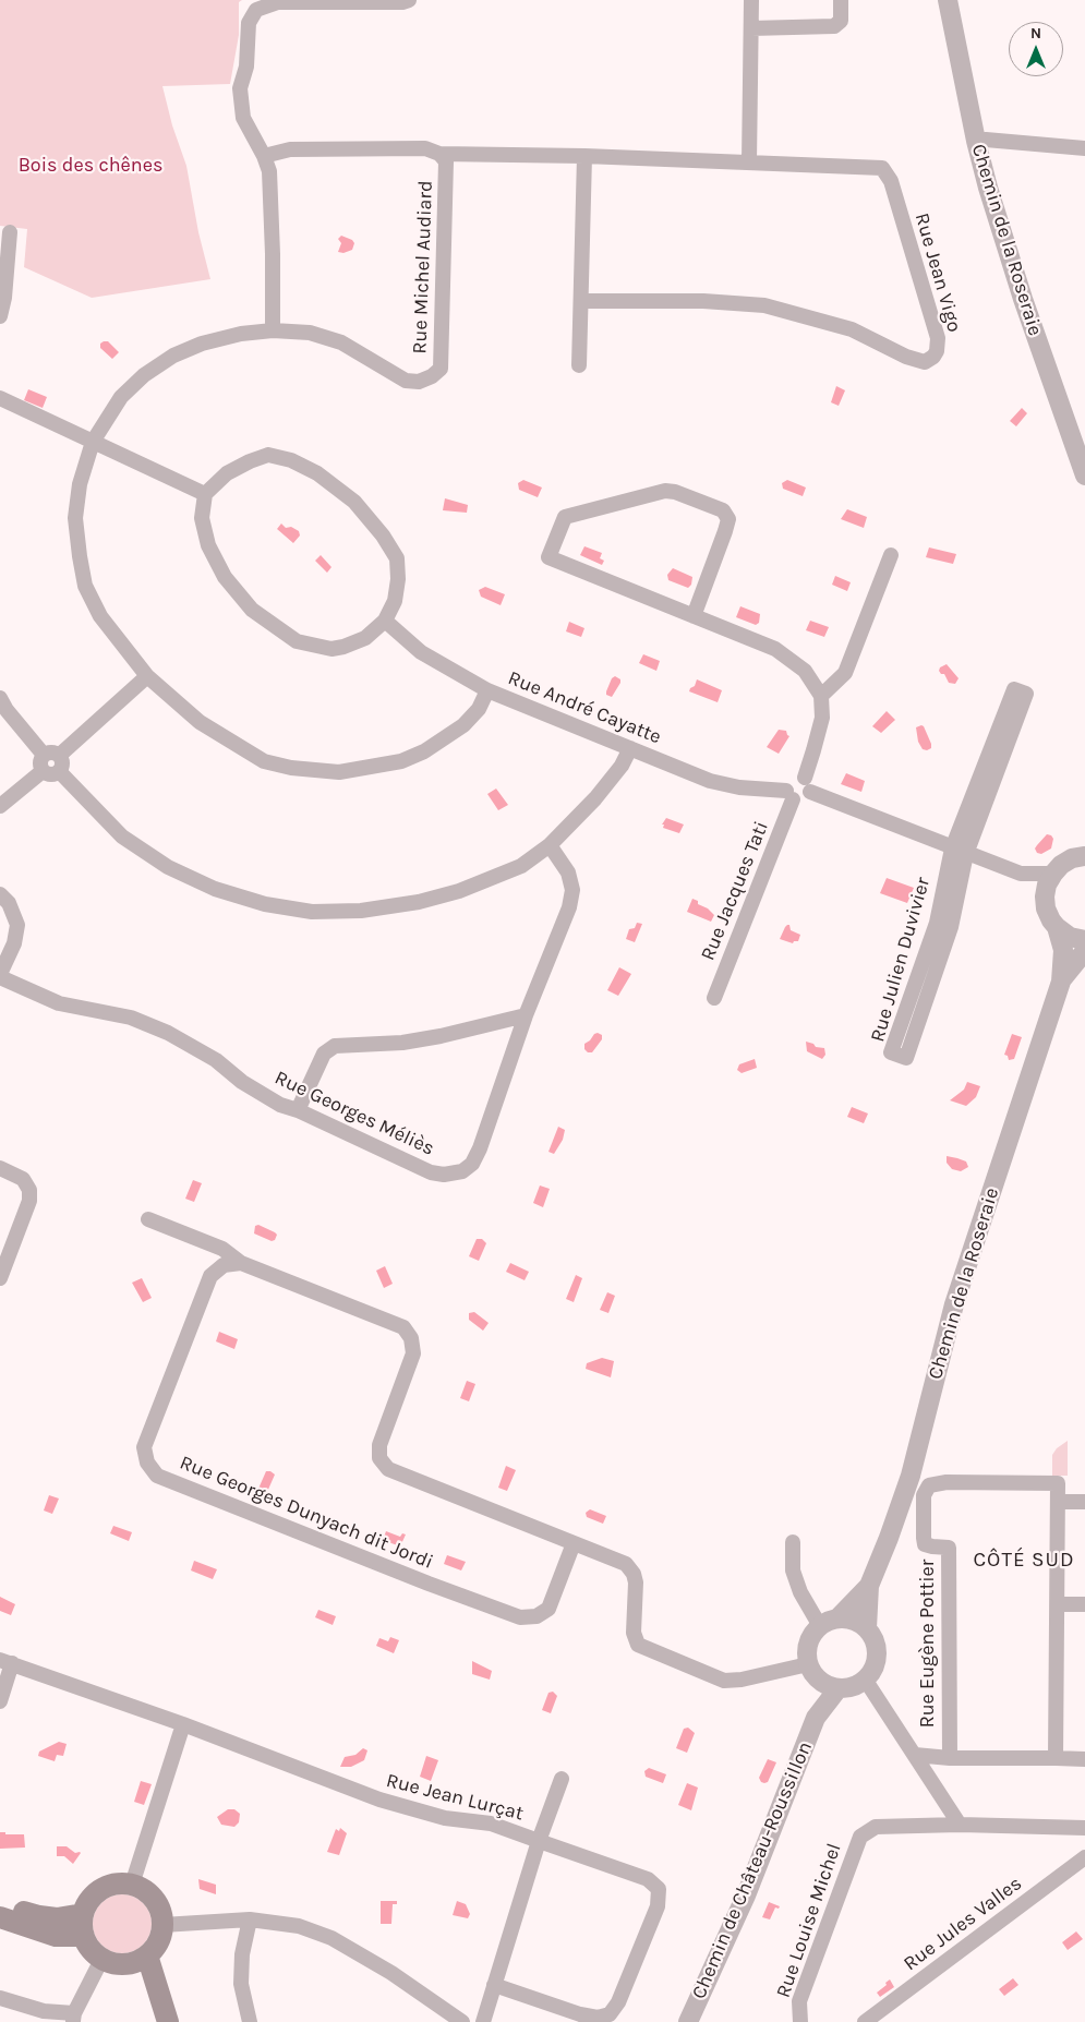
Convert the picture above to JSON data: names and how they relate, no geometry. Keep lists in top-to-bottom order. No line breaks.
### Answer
{"streets":{"street":["Chemin de la Roseraie","Rue Michel Audiard","Rue Jean Vigo","Rue André Cayatte","Rue Jacques Tati","Rue Julien Duvivier","Rue Georges Méliès","Rue Georges Dunyach dit Jordi","Rue Eugène Pottier","Rue Jean Lurçat","Chemin de Château-Roussillon","Rue Louise Michel","Rue Jules Valles"]},"crossings":[["Chemin de la Roseraie","Chemin de Château-Roussillon"],["Rue Michel Audiard","Rue Jean Vigo"],["Rue Michel Audiard","Rue André Cayatte"],["Rue André Cayatte","Rue Jacques Tati"]],"districts":["CÔTÉ SUD"],"parks":["Bois des chênes"],"north":"top"}
